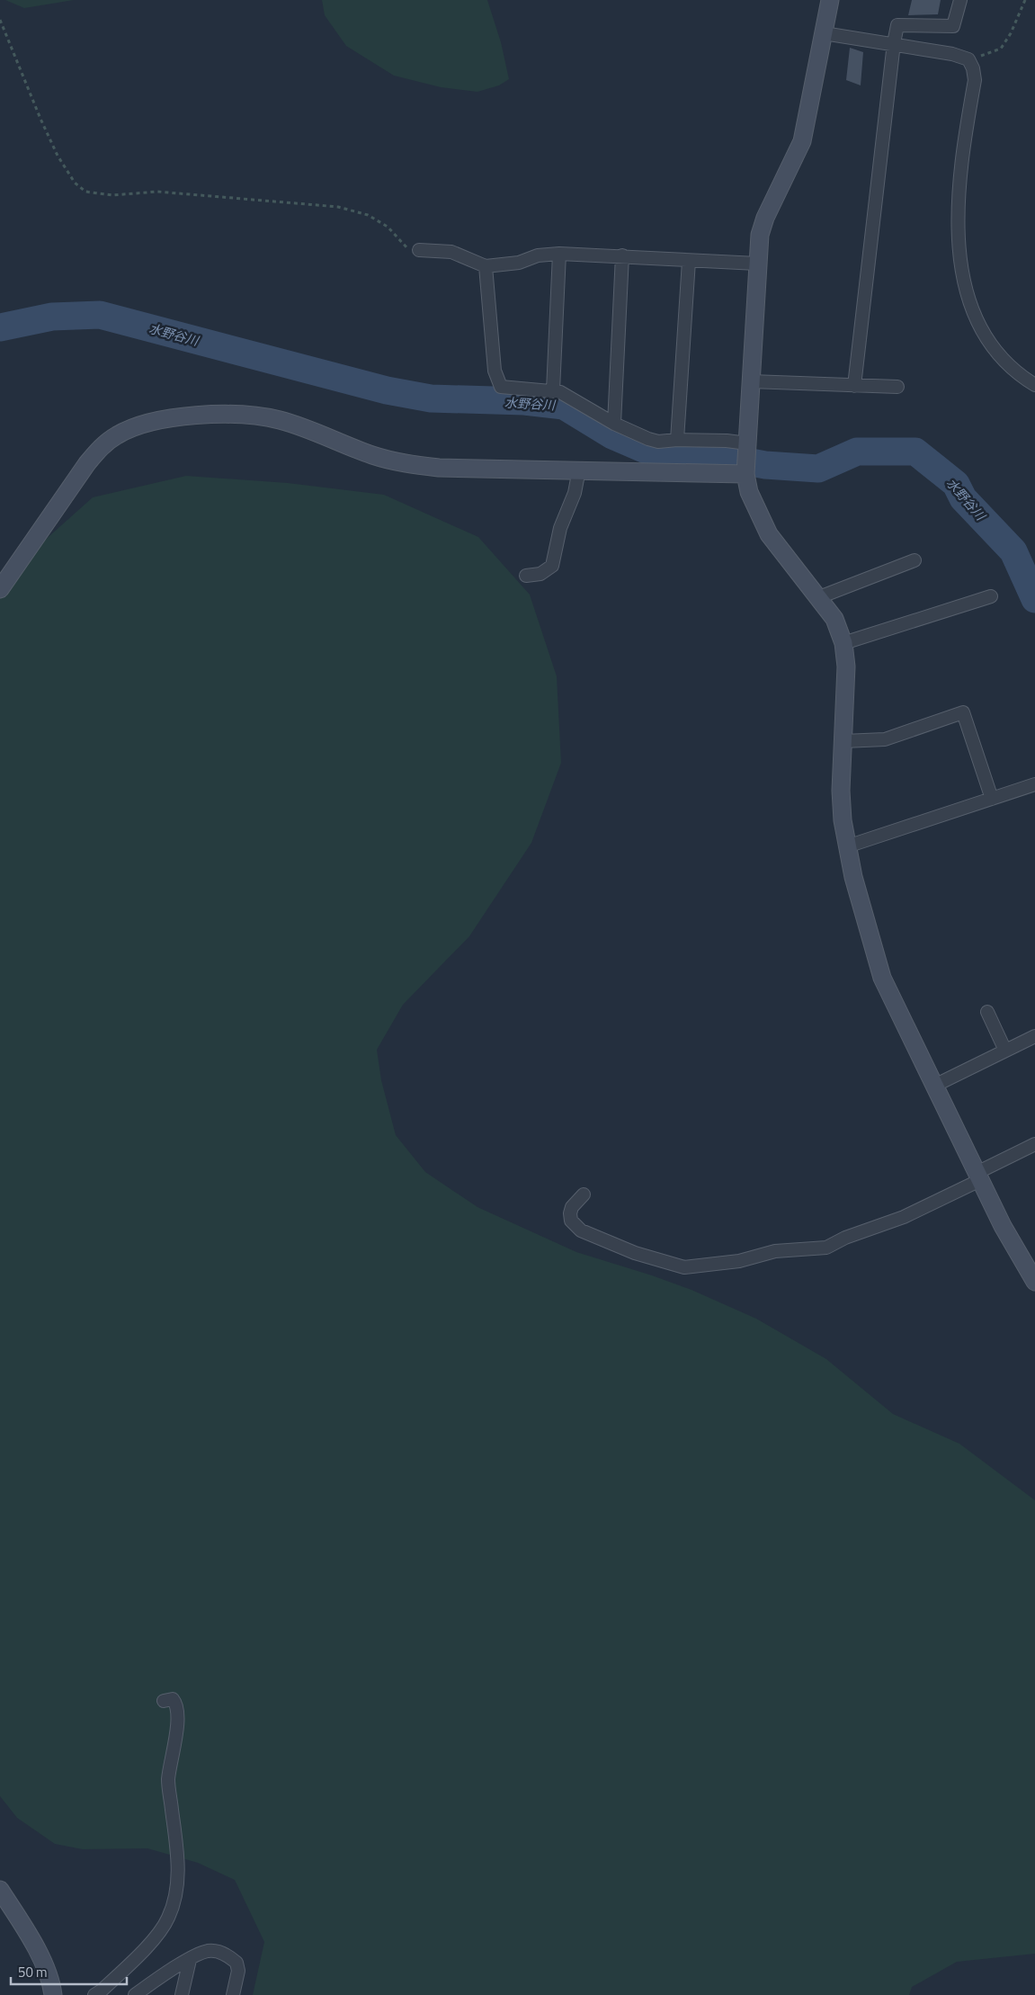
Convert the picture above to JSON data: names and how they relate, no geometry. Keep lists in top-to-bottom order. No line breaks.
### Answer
{"water":["水野谷川"],"scale_bar":"50 m"}
